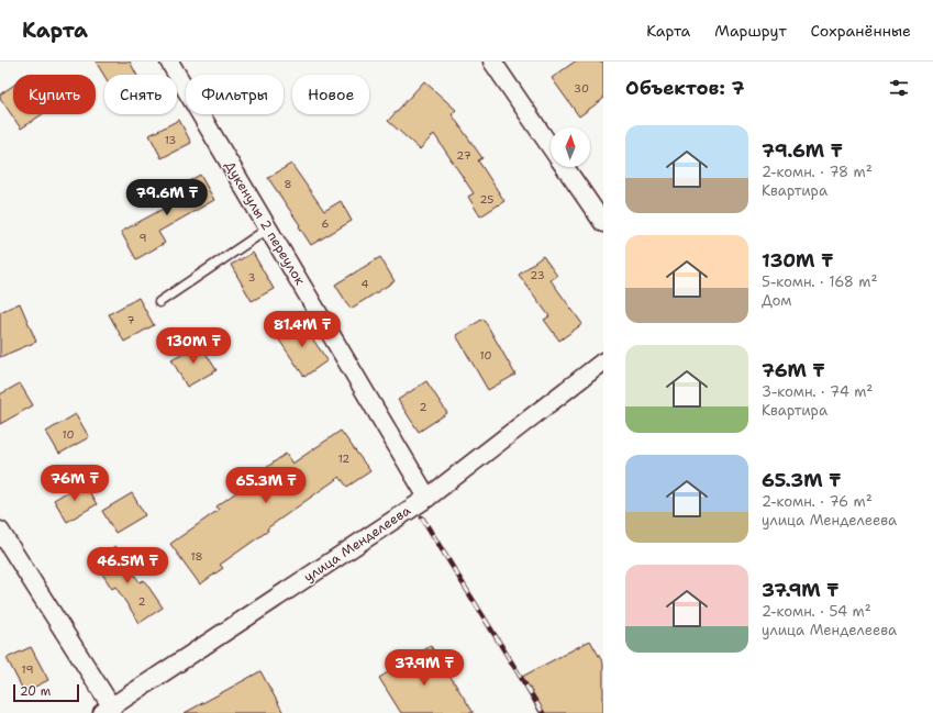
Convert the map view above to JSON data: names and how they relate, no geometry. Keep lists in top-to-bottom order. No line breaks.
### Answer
{"streets":{"street":["Дукенулы 2 переулок","улица Менделеева"]},"crossings":[["Дукенулы 2 переулок","улица Менделеева"]],"house_numbers":["30","13","27","8","25","6","9","23","3","4","7","10","2","10","12","18","2","19"],"scale_bar":"20 m","north":"top","page":{"header":"Карта","nav":["Карта","Маршрут","Сохранённые"],"heading":"Объектов: 7","chip":["Купить","Снять","Фильтры","Новое"],"list":[{"name":"79.6M ₸","note":"2-комн. · 78 m² · Квартира"},{"name":"130M ₸","note":"5-комн. · 168 m² · Дом"},{"name":"76M ₸","note":"3-комн. · 74 m² · Квартира"},{"name":"65.3M ₸","note":"2-комн. · 76 m² · улица Менделеева"},{"name":"37.9M ₸","note":"2-комн. · 54 m² · улица Менделеева"}],"price":["79.6M ₸","81.4M ₸","130M ₸","76M ₸","65.3M ₸","46.5M ₸","37.9M ₸"],"scale":"20 m"}}
